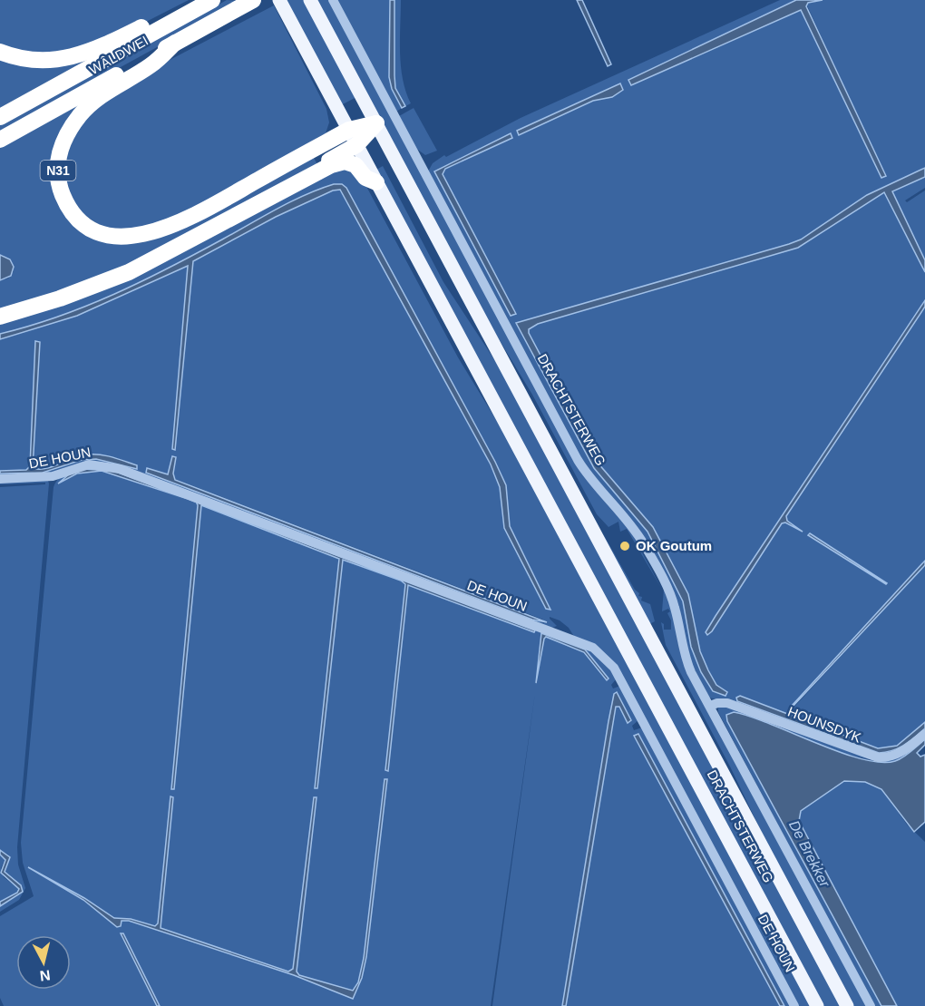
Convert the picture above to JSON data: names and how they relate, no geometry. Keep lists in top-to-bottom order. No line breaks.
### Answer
{"streets":{"highway":["WÂLDWEI","N31"],"main road":["DRACHTSTERWEG"],"street":["DE HOUN","HOUNSDYK"]},"crossings":[["WÂLDWEI","N31"],["N31","DRACHTSTERWEG"],["DRACHTSTERWEG","HOUNSDYK"]],"water":["De Brekker"],"places":["OK Goutum"],"north":"bottom"}
